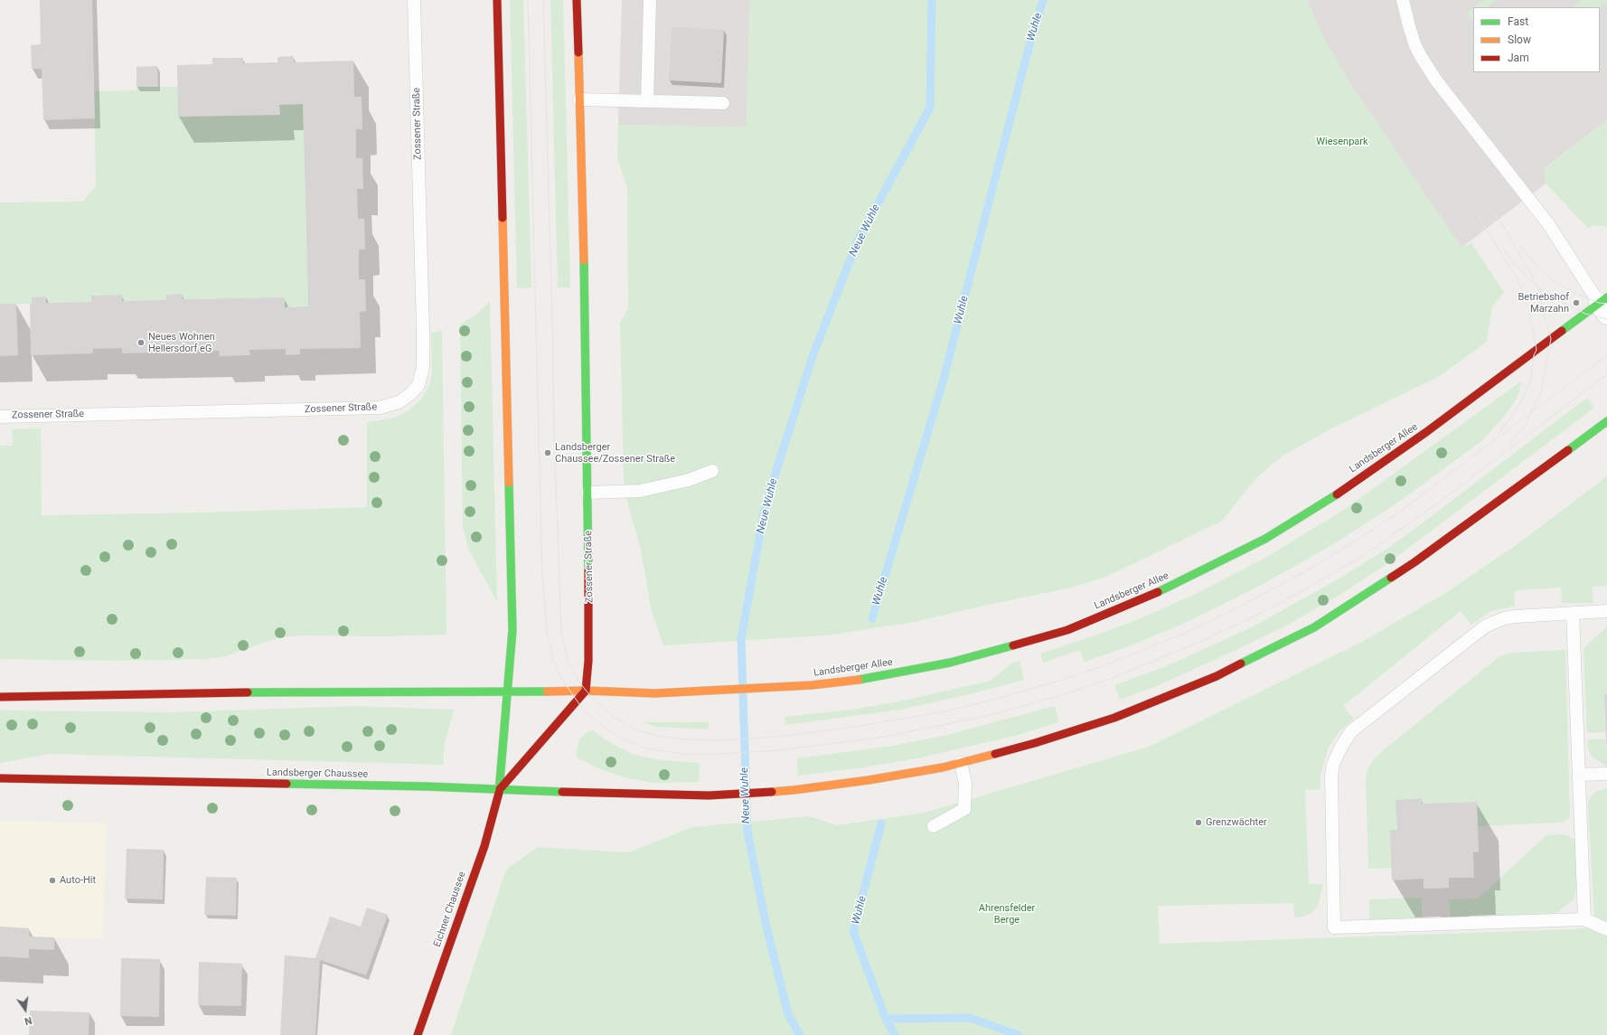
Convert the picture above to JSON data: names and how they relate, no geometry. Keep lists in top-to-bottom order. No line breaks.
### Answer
{"streets":{"main road":["Zossener Straße","Landsberger Allee","Landsberger Chaussee","Eichner Chaussee"]},"crossings":[["Zossener Straße","Landsberger Allee"],["Zossener Straße","Eichner Chaussee"],["Landsberger Allee","Eichner Chaussee"],["Landsberger Chaussee","Eichner Chaussee"]],"water":["Wuhle","Neue Wuhle"],"parks":["Wiesenpark","Ahrensfelder Berge"],"places":["Betriebshof Marzahn","Neues Wohnen Hellersdorf eG","Landsberger Chaussee/Zossener Straße","Grenzwächter","Auto-Hit"],"legend":["Fast","Slow","Jam"],"north":"bottom"}
